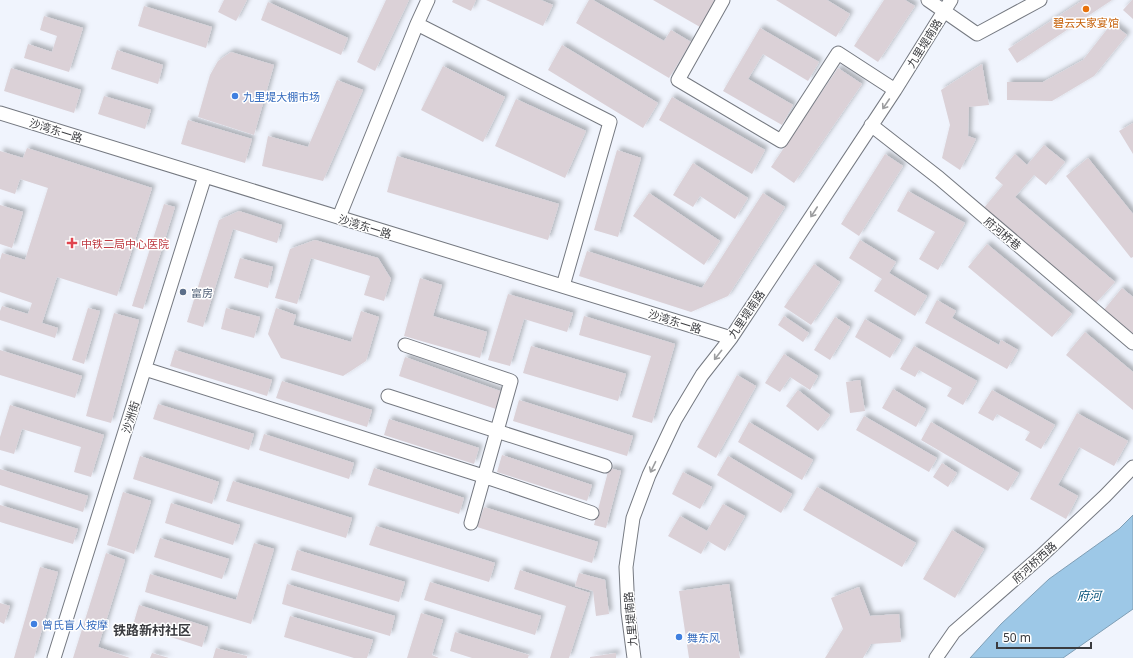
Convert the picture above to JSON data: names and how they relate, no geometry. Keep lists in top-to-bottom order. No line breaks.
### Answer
{"streets":{"street":["九里堤南路","沙湾东一路","府河桥巷","沙洲街","府河桥西路"]},"crossings":[["九里堤南路","沙湾东一路"],["九里堤南路","府河桥巷"],["沙湾东一路","沙洲街"]],"one_way":["九里堤南路"],"districts":["铁路新村社区"],"water":["府河"],"places":{"other":["碧云天家宴馆","九里堤大棚市场","富房","曾氏盲人按摩","舞东风"],"health":["中铁二局中心医院"]},"scale_bar":"50 m"}
